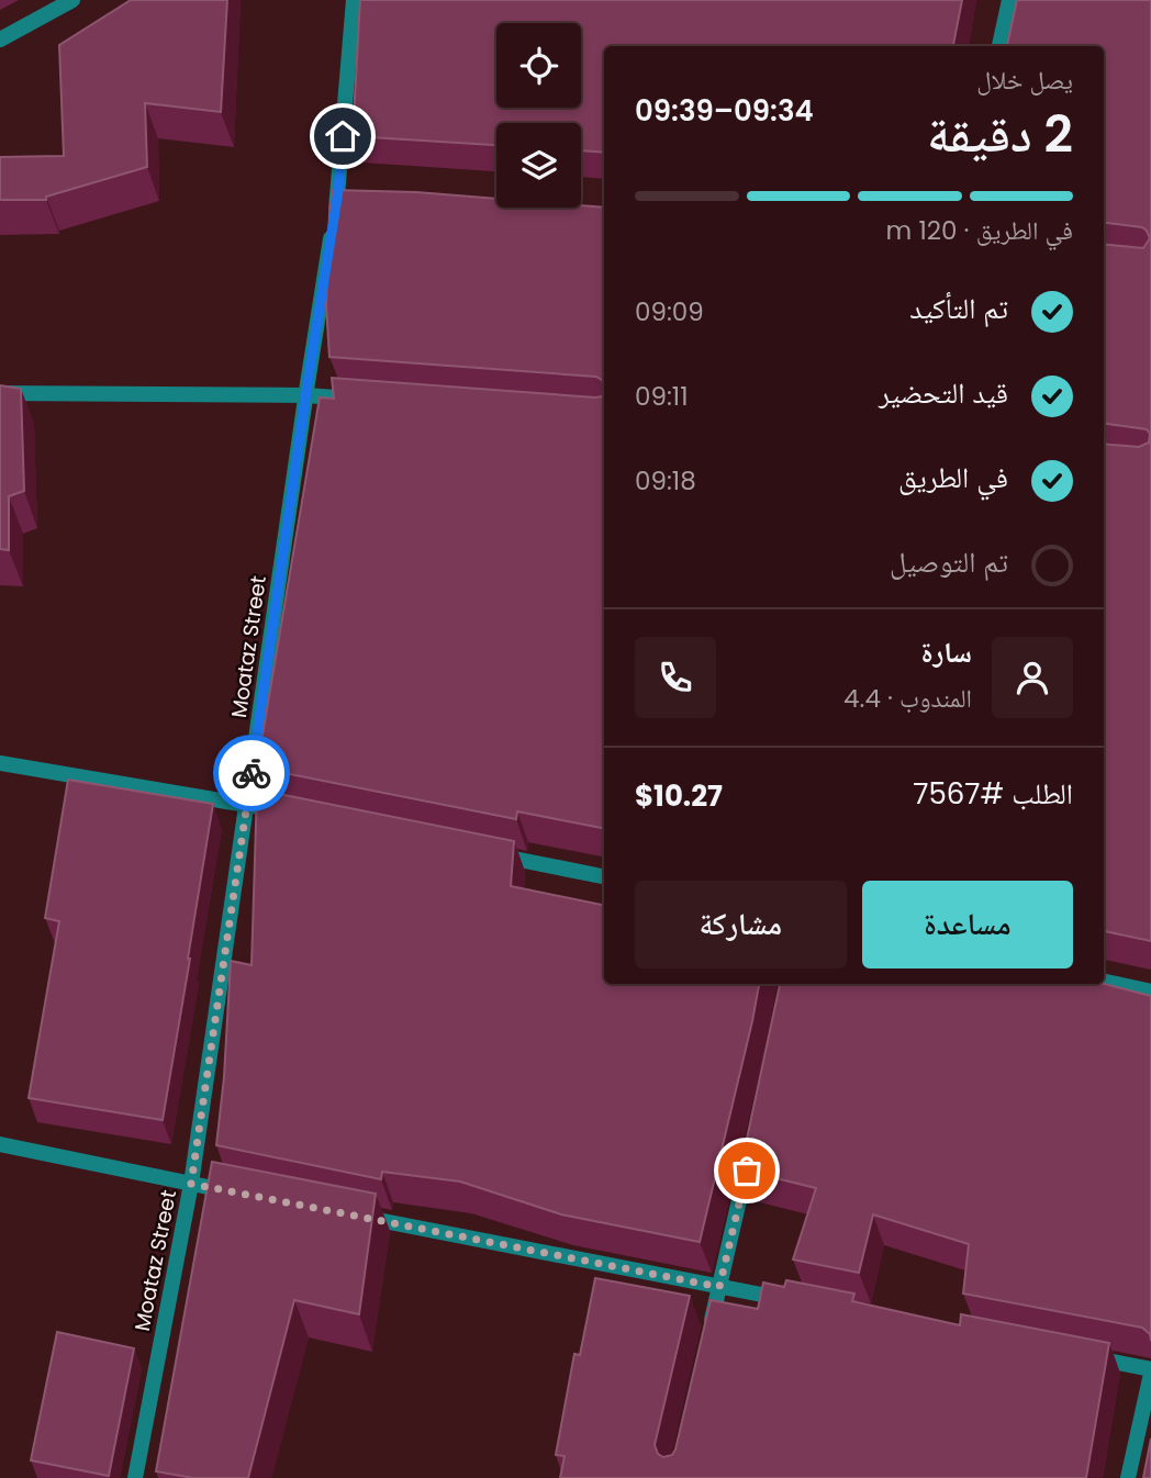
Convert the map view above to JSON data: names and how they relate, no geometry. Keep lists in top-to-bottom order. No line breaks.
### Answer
{"streets":{"street":["Moataz Street"]},"page":{"heading":["2 دقيقة","يصل خلال","09:34–09:39"],"panel":["سارة","المندوب · 4.4","الطلب #7567","$10.27"],"bar":"في الطريق · 120 m","list":[["تم التأكيد","09:09"],["قيد التحضير","09:11"],["في الطريق","09:18"],"تم التوصيل"],"buttons":["مساعدة","مشاركة"]}}
